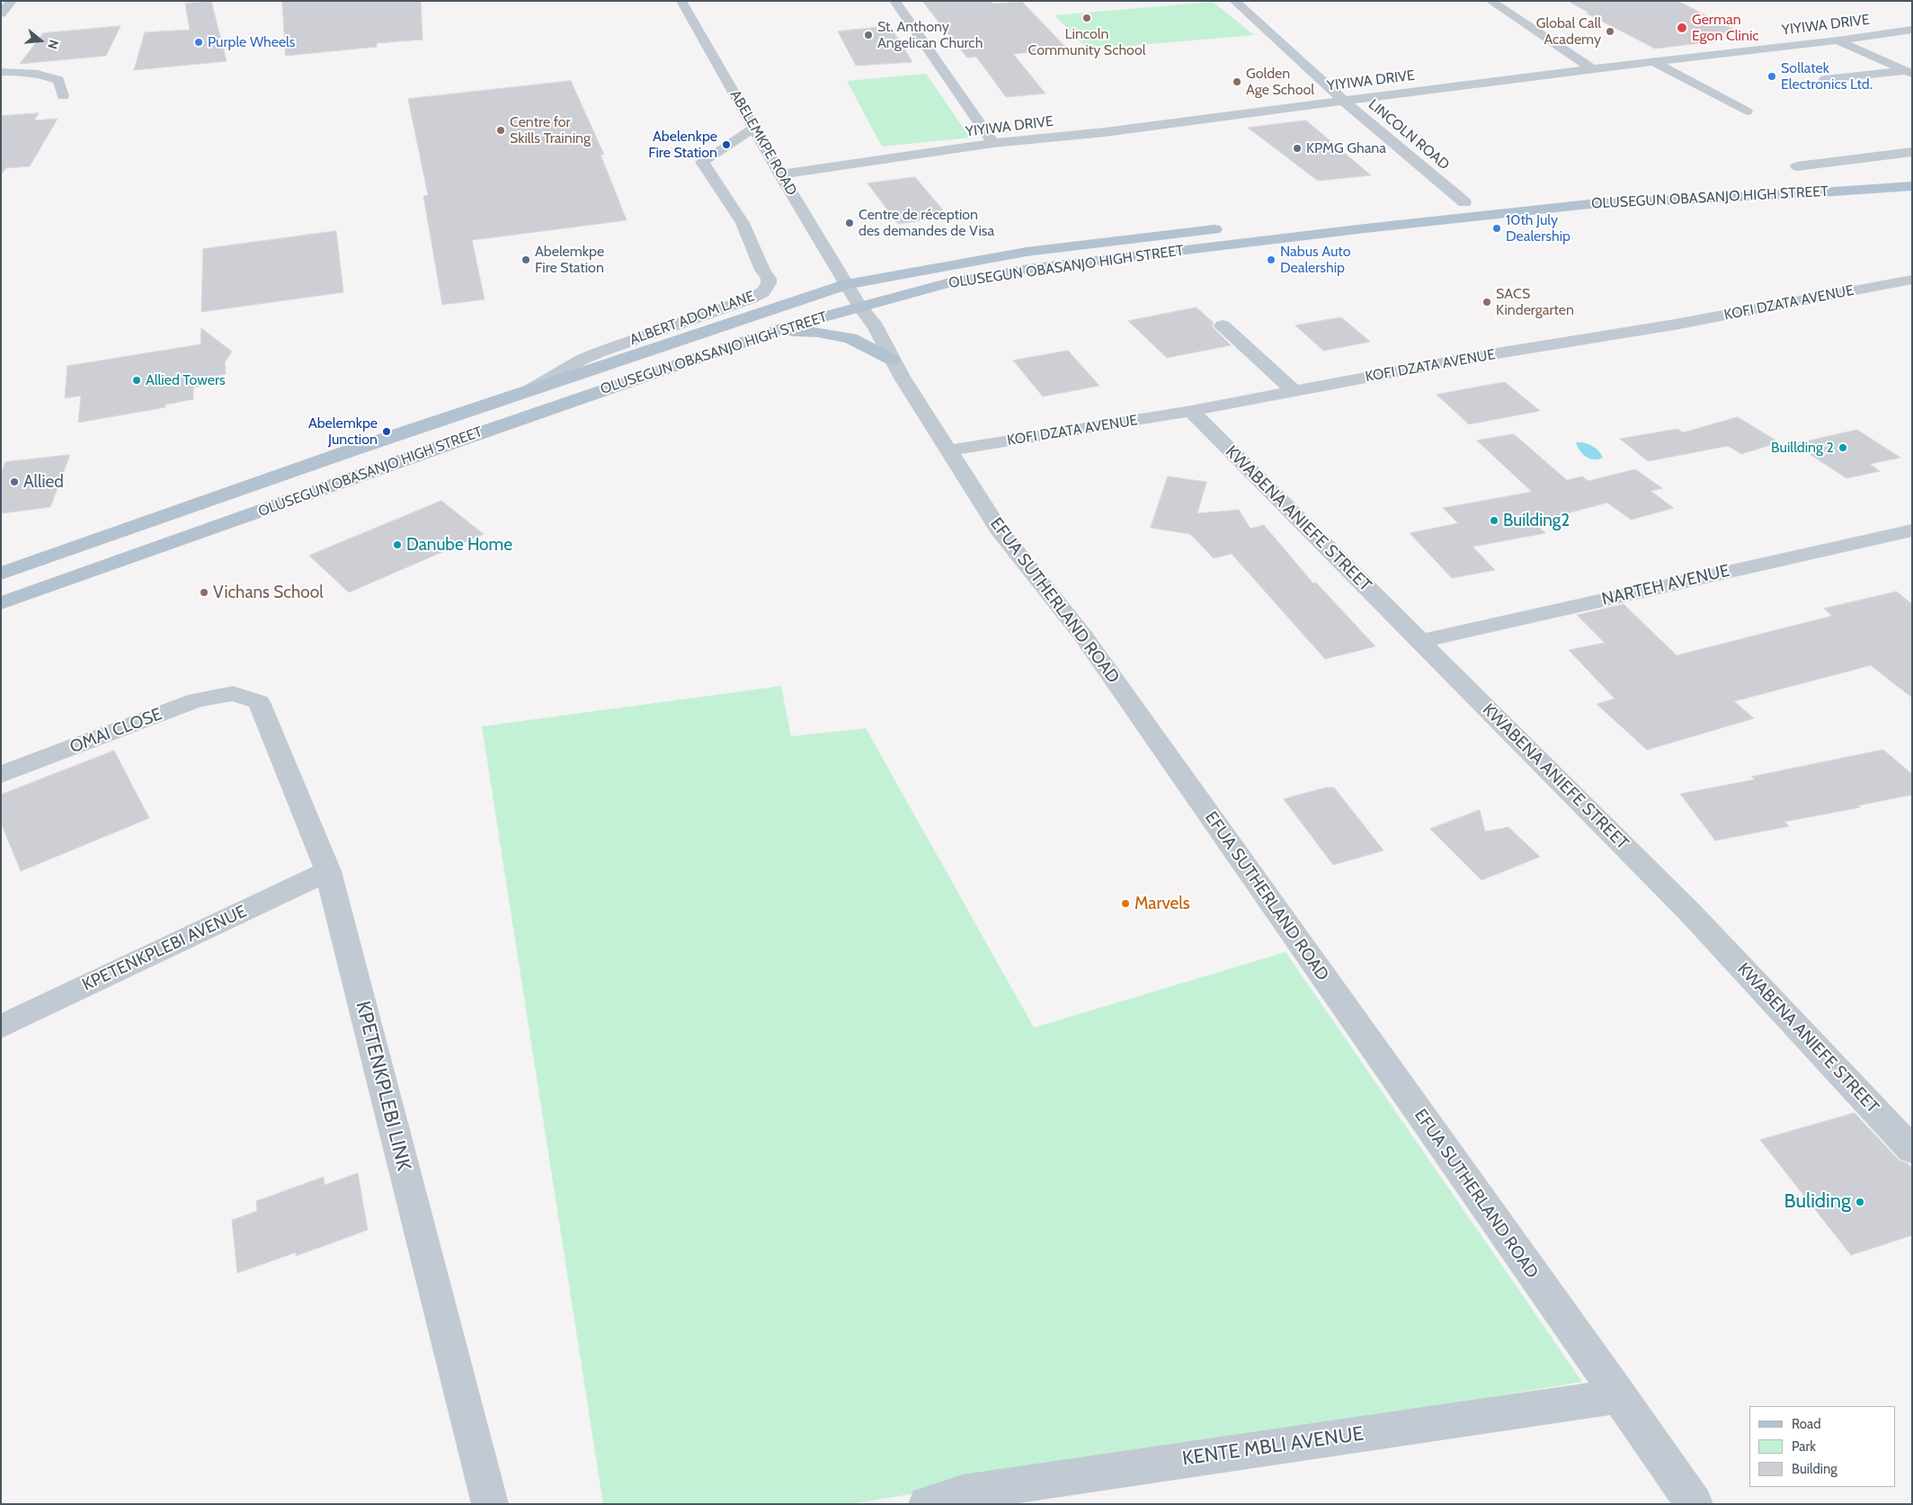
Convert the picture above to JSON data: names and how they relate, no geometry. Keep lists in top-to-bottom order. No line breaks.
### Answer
{"streets":{"main road":["OLUSEGUN OBASANJO HIGH STREET"],"street":["YIYIWA DRIVE","LINCOLN ROAD","ABELEMKPE ROAD","KOFI DZATA AVENUE","ALBERT ADOM LANE","KWABENA ANIEFE STREET","NARTEH AVENUE","EFUA SUTHERLAND ROAD","OMAI CLOSE","KPETENKPLEBI AVENUE","KPETENKPLEBI LINK","KENTE MBLI AVENUE"]},"crossings":[["YIYIWA DRIVE","LINCOLN ROAD"],["YIYIWA DRIVE","ABELEMKPE ROAD"],["ABELEMKPE ROAD","OLUSEGUN OBASANJO HIGH STREET"],["ABELEMKPE ROAD","ALBERT ADOM LANE"],["ABELEMKPE ROAD","EFUA SUTHERLAND ROAD"],["OLUSEGUN OBASANJO HIGH STREET","ALBERT ADOM LANE"],["OLUSEGUN OBASANJO HIGH STREET","EFUA SUTHERLAND ROAD"],["KOFI DZATA AVENUE","KWABENA ANIEFE STREET"],["KOFI DZATA AVENUE","EFUA SUTHERLAND ROAD"],["KWABENA ANIEFE STREET","NARTEH AVENUE"],["EFUA SUTHERLAND ROAD","KENTE MBLI AVENUE"],["OMAI CLOSE","KPETENKPLEBI LINK"],["KPETENKPLEBI AVENUE","KPETENKPLEBI LINK"]],"places":["Lincoln Community School","German Egon Clinic","Global Call Academy","St. Anthony Angelican Church","Purple Wheels","Sollatek Electronics Ltd.","Golden Age School","Centre for Skills Training","Abelenkpe Fire Station","KPMG Ghana","Centre de réception des demandes de Visa","10th July Dealership","Abelemkpe Fire Station","Nabus Auto Dealership","SACS Kindergarten","Allied Towers","Abelemkpe Junction","Buillding 2","Allied","Building2","Danube Home","Vichans School","Marvels","Buliding"],"legend":["Road","Park","Building"],"north":"right"}
